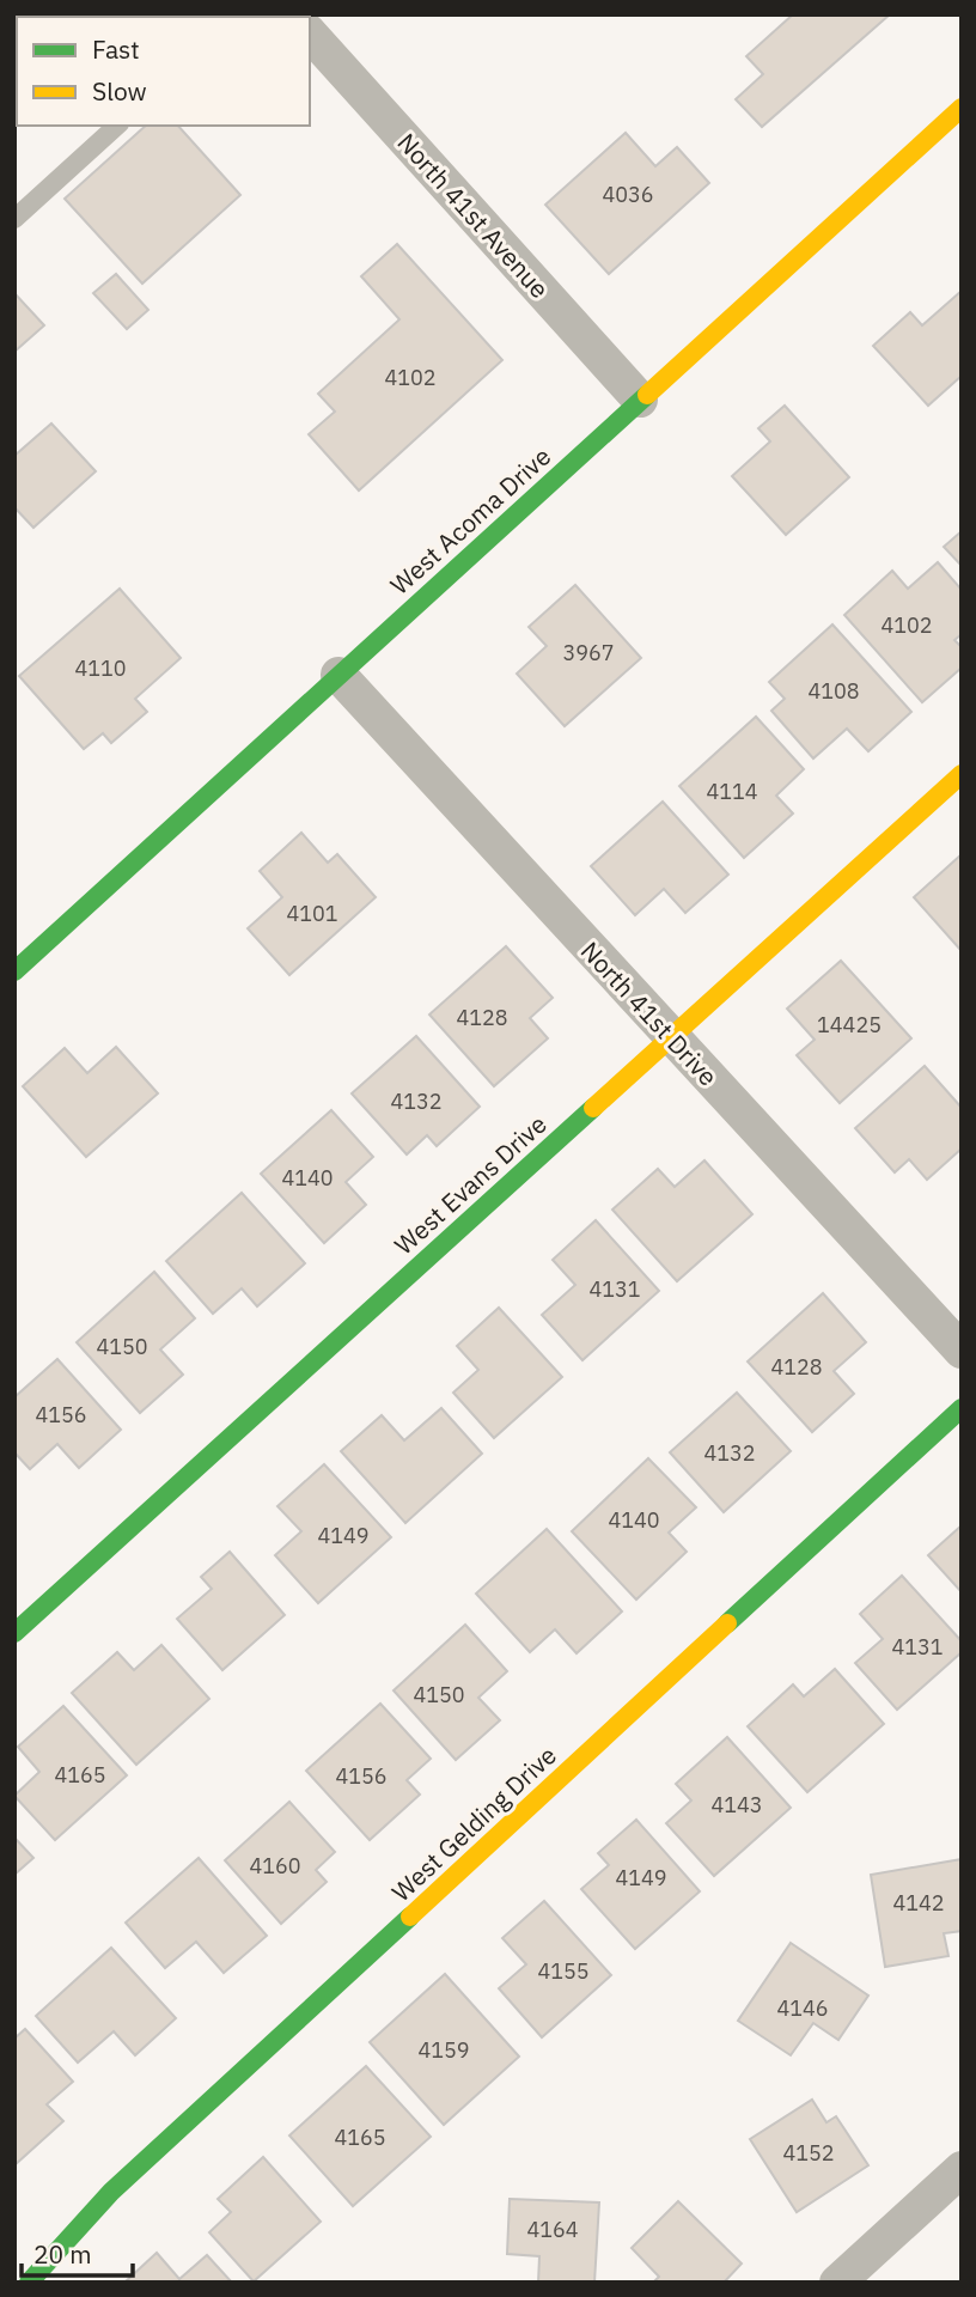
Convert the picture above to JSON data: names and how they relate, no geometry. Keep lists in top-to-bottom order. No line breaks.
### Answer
{"streets":{"street":["North 41st Avenue","West Acoma Drive","North 41st Drive","West Evans Drive","West Gelding Drive"]},"crossings":[["North 41st Avenue","West Acoma Drive"],["West Acoma Drive","North 41st Drive"],["North 41st Drive","West Evans Drive"]],"house_numbers":["4036","4102","4102","3967","4110","4108","4114","4101","4128","14425","4132","4140","4131","4150","4128","4156","4132","4140","4149","4131","4150","4165","4156","4143","4160","4149","4142","4155","4146","4159","4165","4152","4164"],"legend":["Fast","Slow"],"scale_bar":"20 m"}
